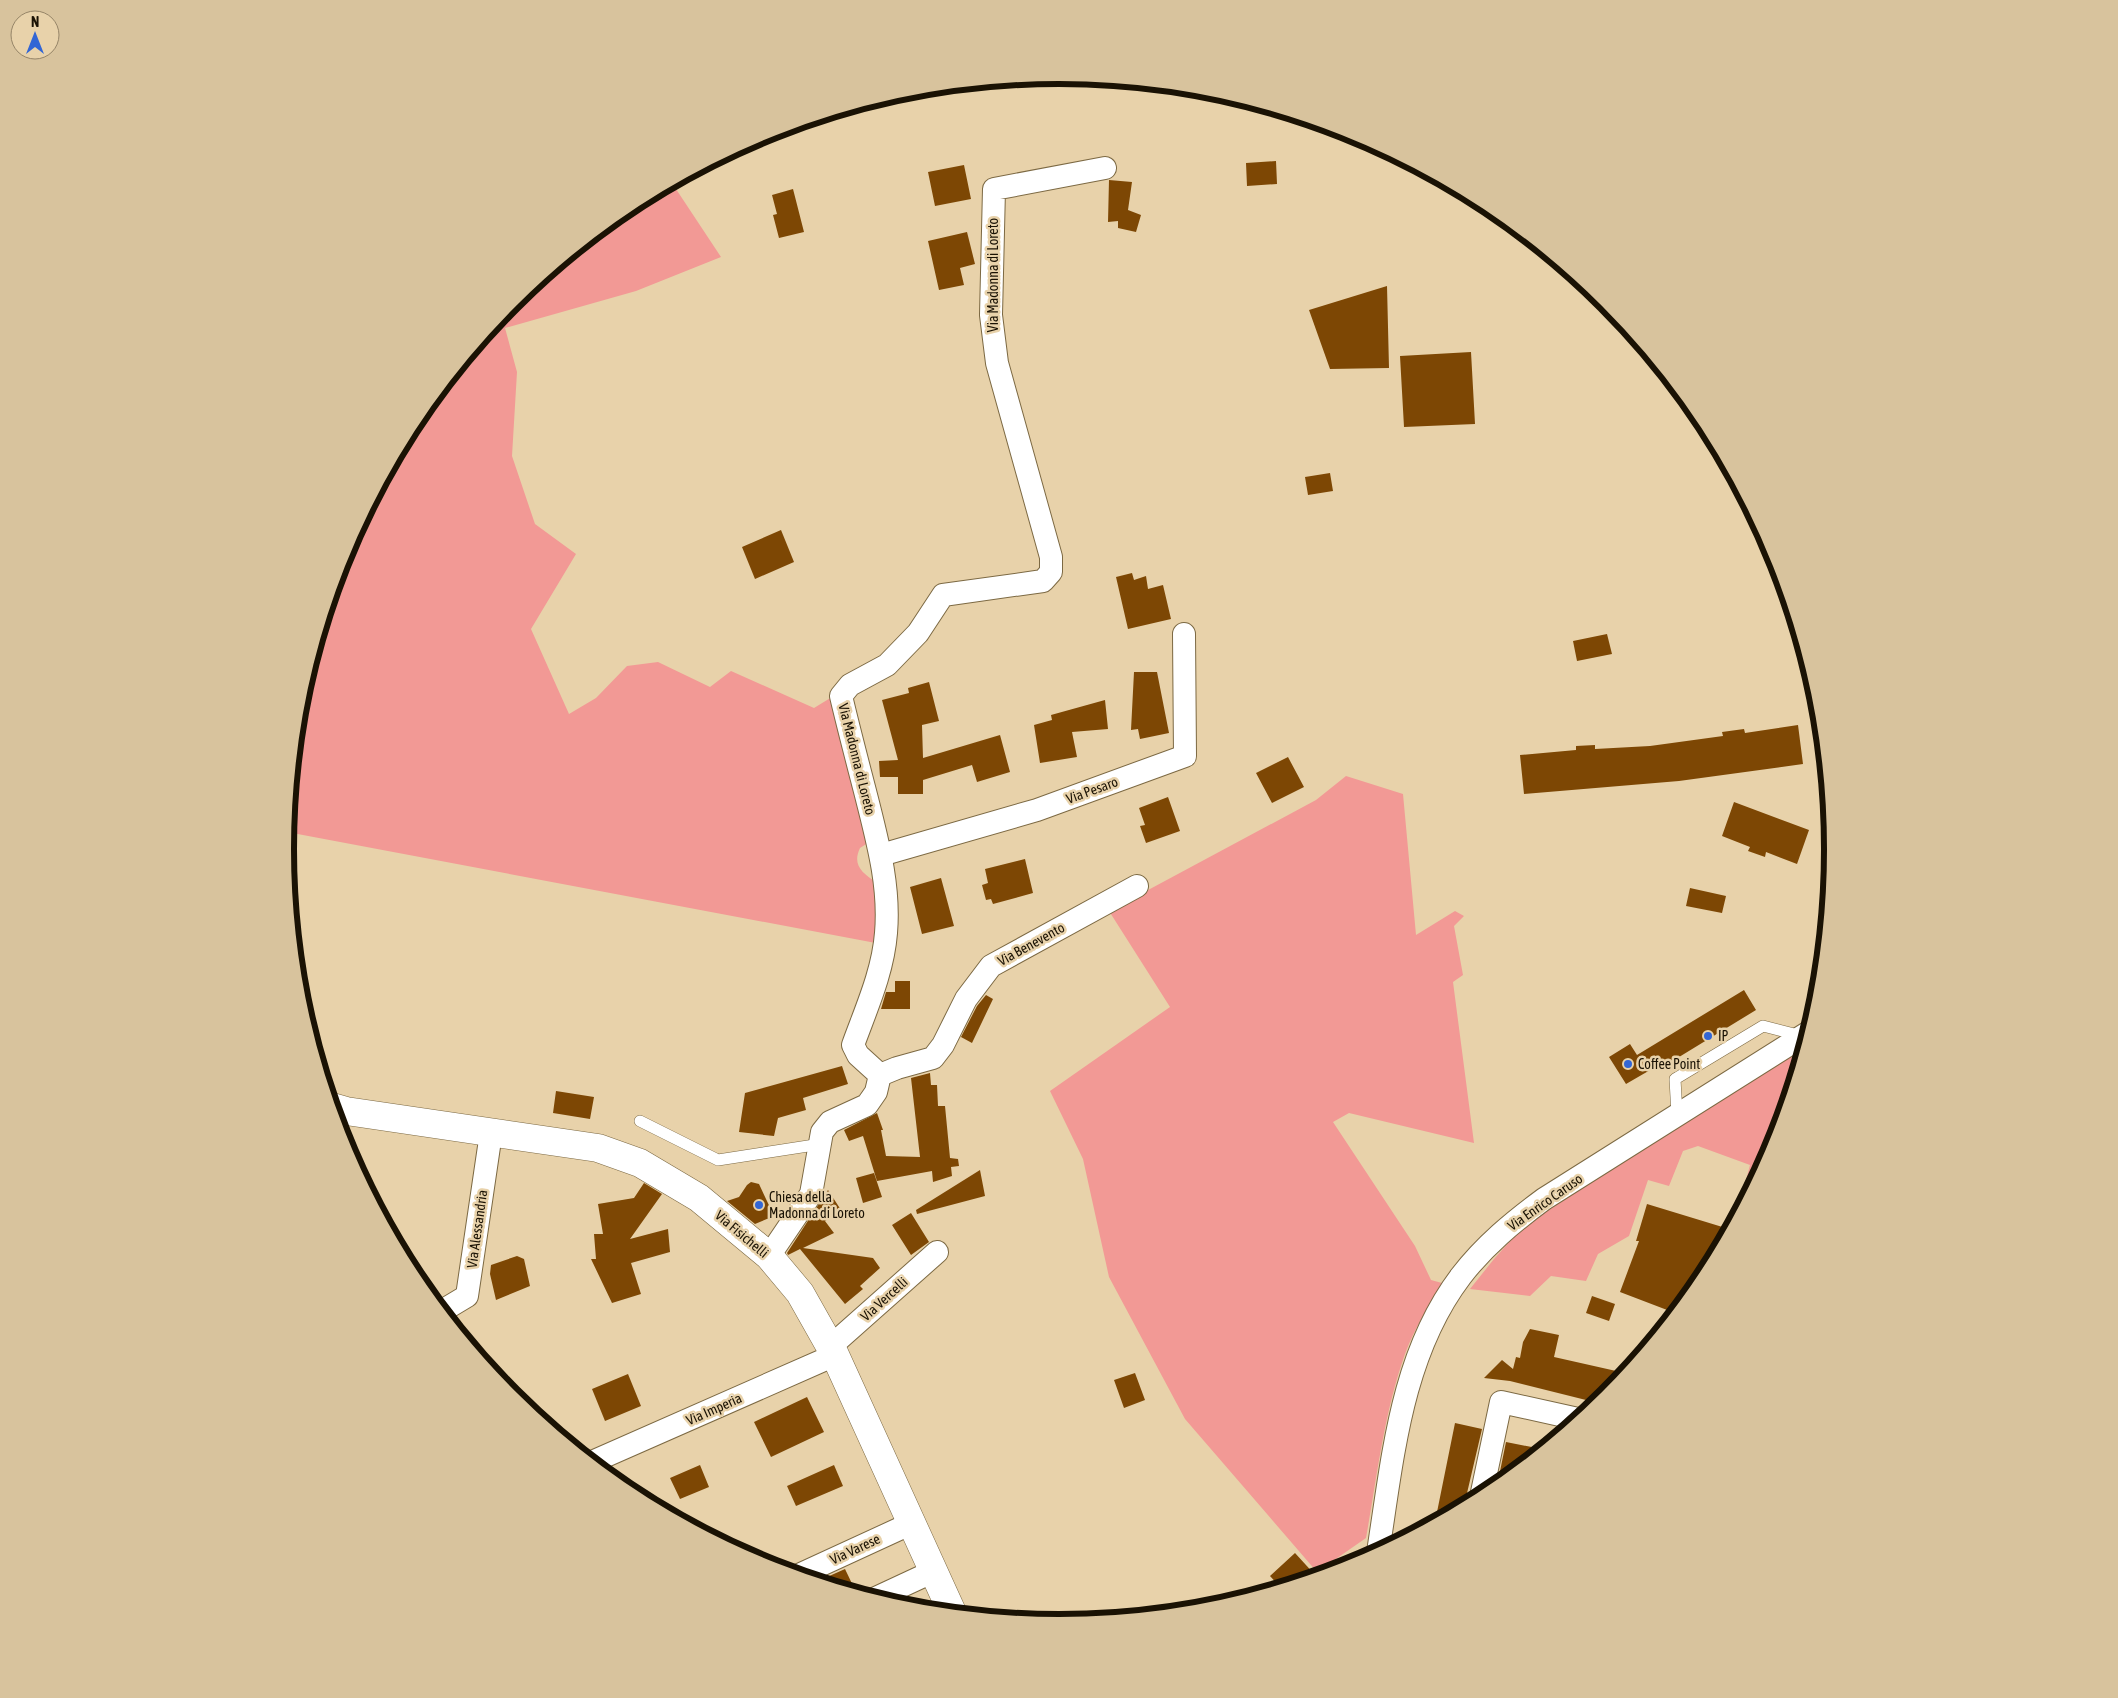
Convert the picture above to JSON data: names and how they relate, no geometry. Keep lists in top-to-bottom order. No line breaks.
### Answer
{"streets":{"main road":["Via Fisichelli"],"street":["Via Madonna di Loreto","Via Pesaro","Via Benevento","Via Enrico Caruso","Via Alessandria","Via Vercelli","Via Imperia","Via Varese"]},"crossings":[["Via Madonna di Loreto","Via Pesaro"],["Via Madonna di Loreto","Via Benevento"],["Via Alessandria","Via Fisichelli"],["Via Fisichelli","Via Vercelli"],["Via Fisichelli","Via Imperia"],["Via Fisichelli","Via Varese"],["Via Vercelli","Via Imperia"]],"places":["IP","Coffee Point","Chiesa della Madonna di Loreto"],"north":"top"}
